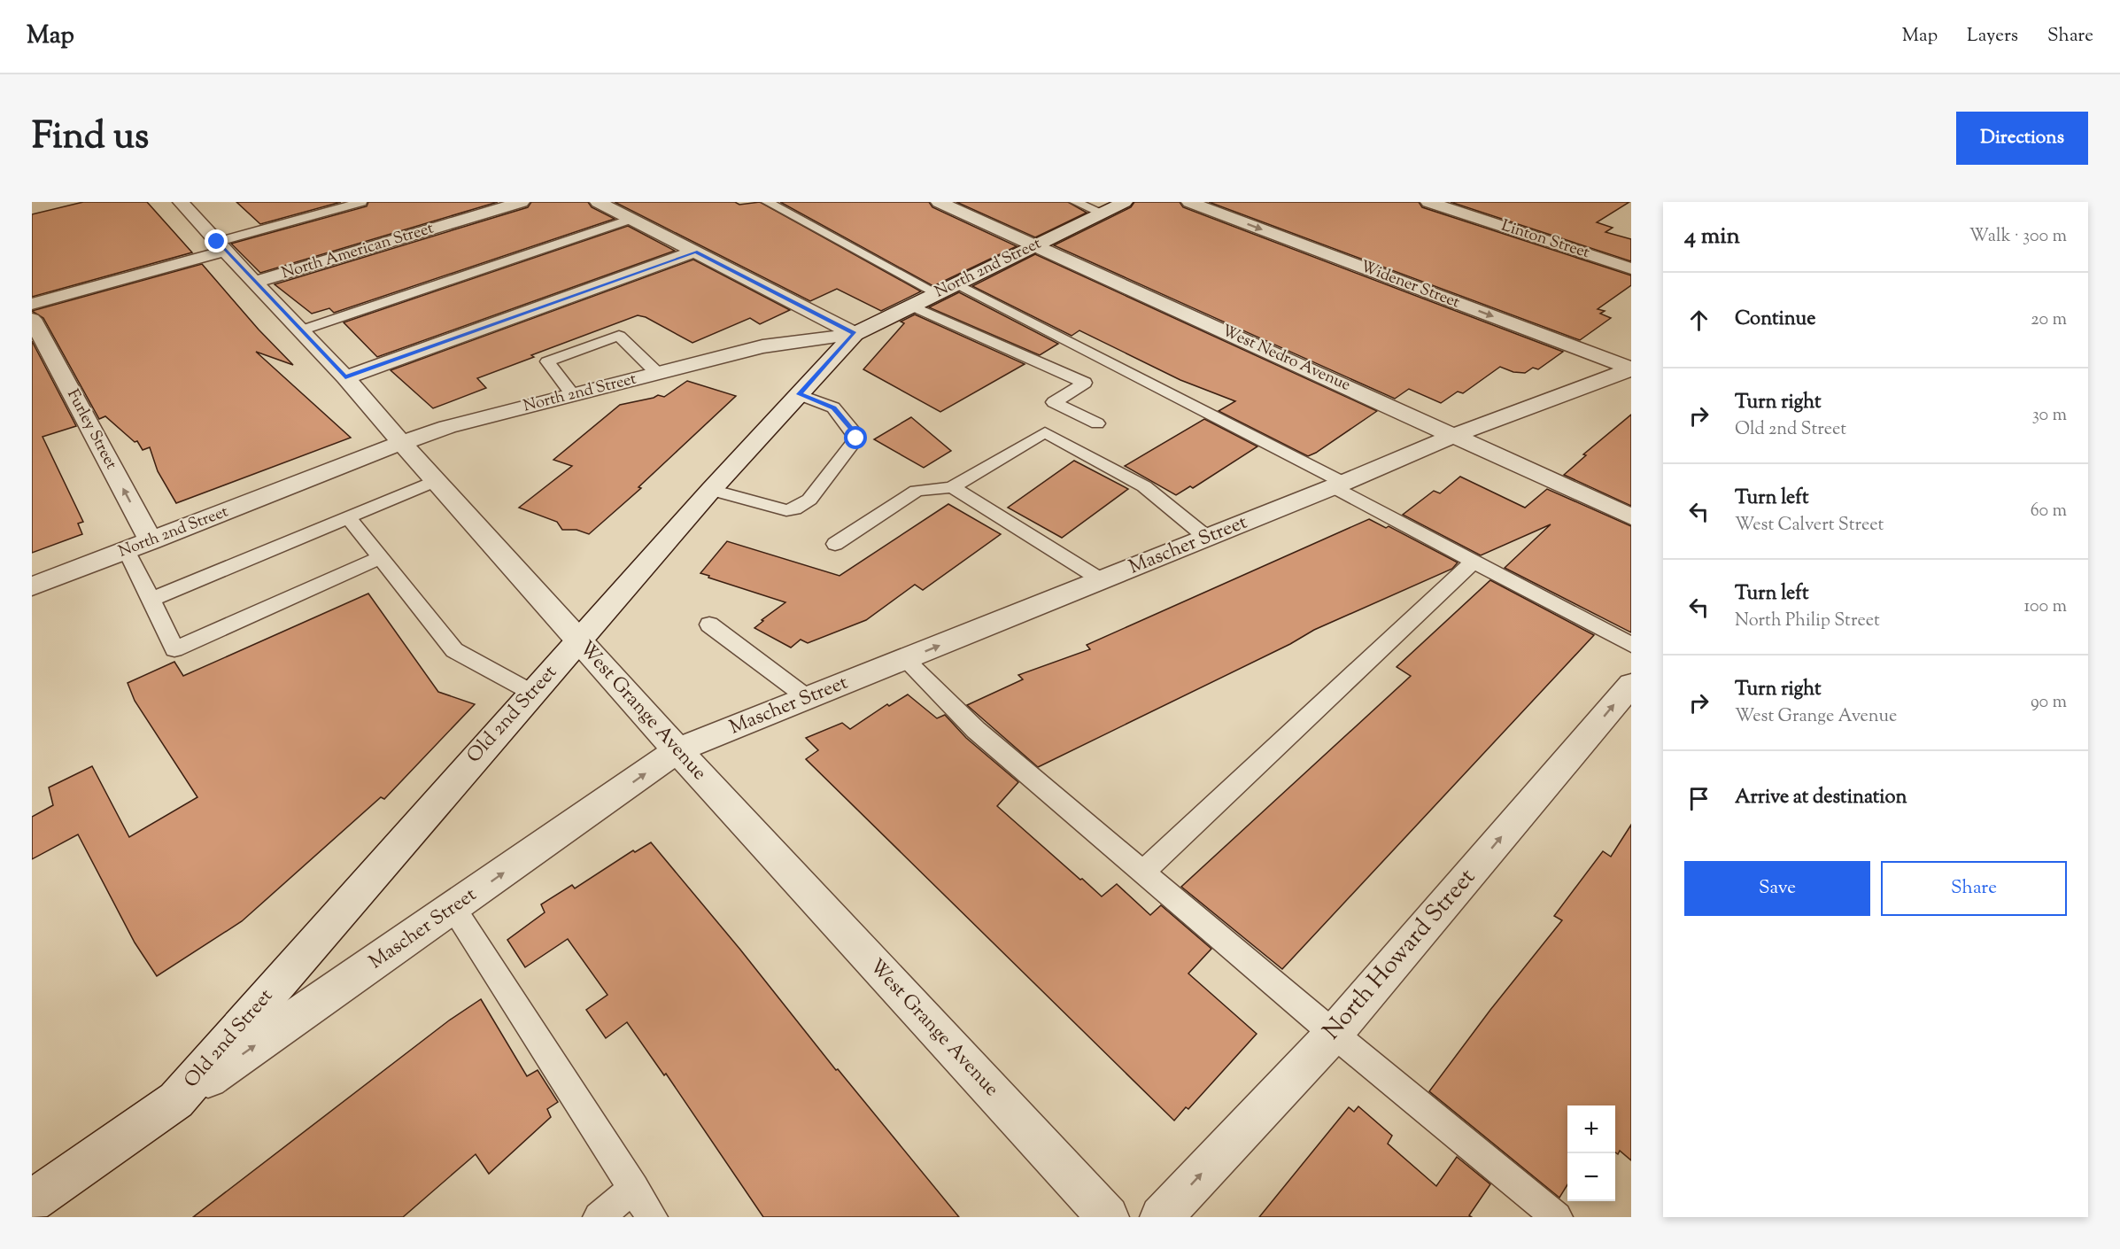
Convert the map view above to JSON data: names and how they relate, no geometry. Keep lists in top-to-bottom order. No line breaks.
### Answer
{"streets":{"street":["Linton Street","North American Street","North 2nd Street","Widener Street","West Nedro Avenue","Furley Street","Mascher Street","West Grange Avenue","Old 2nd Street","North Howard Street"]},"crossings":[["North American Street","West Grange Avenue"],["North 2nd Street","West Nedro Avenue"],["North 2nd Street","Furley Street"],["North 2nd Street","West Grange Avenue"],["North 2nd Street","Old 2nd Street"],["Widener Street","Mascher Street"],["West Nedro Avenue","Mascher Street"],["Mascher Street","West Grange Avenue"],["Mascher Street","Old 2nd Street"],["West Grange Avenue","Old 2nd Street"]],"one_way":["Widener Street","Furley Street","Mascher Street","North Howard Street"],"page":{"header":"Map","nav":["Map","Layers","Share"],"title":"Find us","buttons":["Directions",["Save","Share"]],"heading":["4 min","Walk · 300 m"],"list":[["Continue","20 m"],["Turn right","Old 2nd Street","30 m"],["Turn left","West Calvert Street","60 m"],["Turn left","North Philip Street","100 m"],["Turn right","West Grange Avenue","90 m"],"Arrive at destination"],"map_buttons":["+","−"]}}
